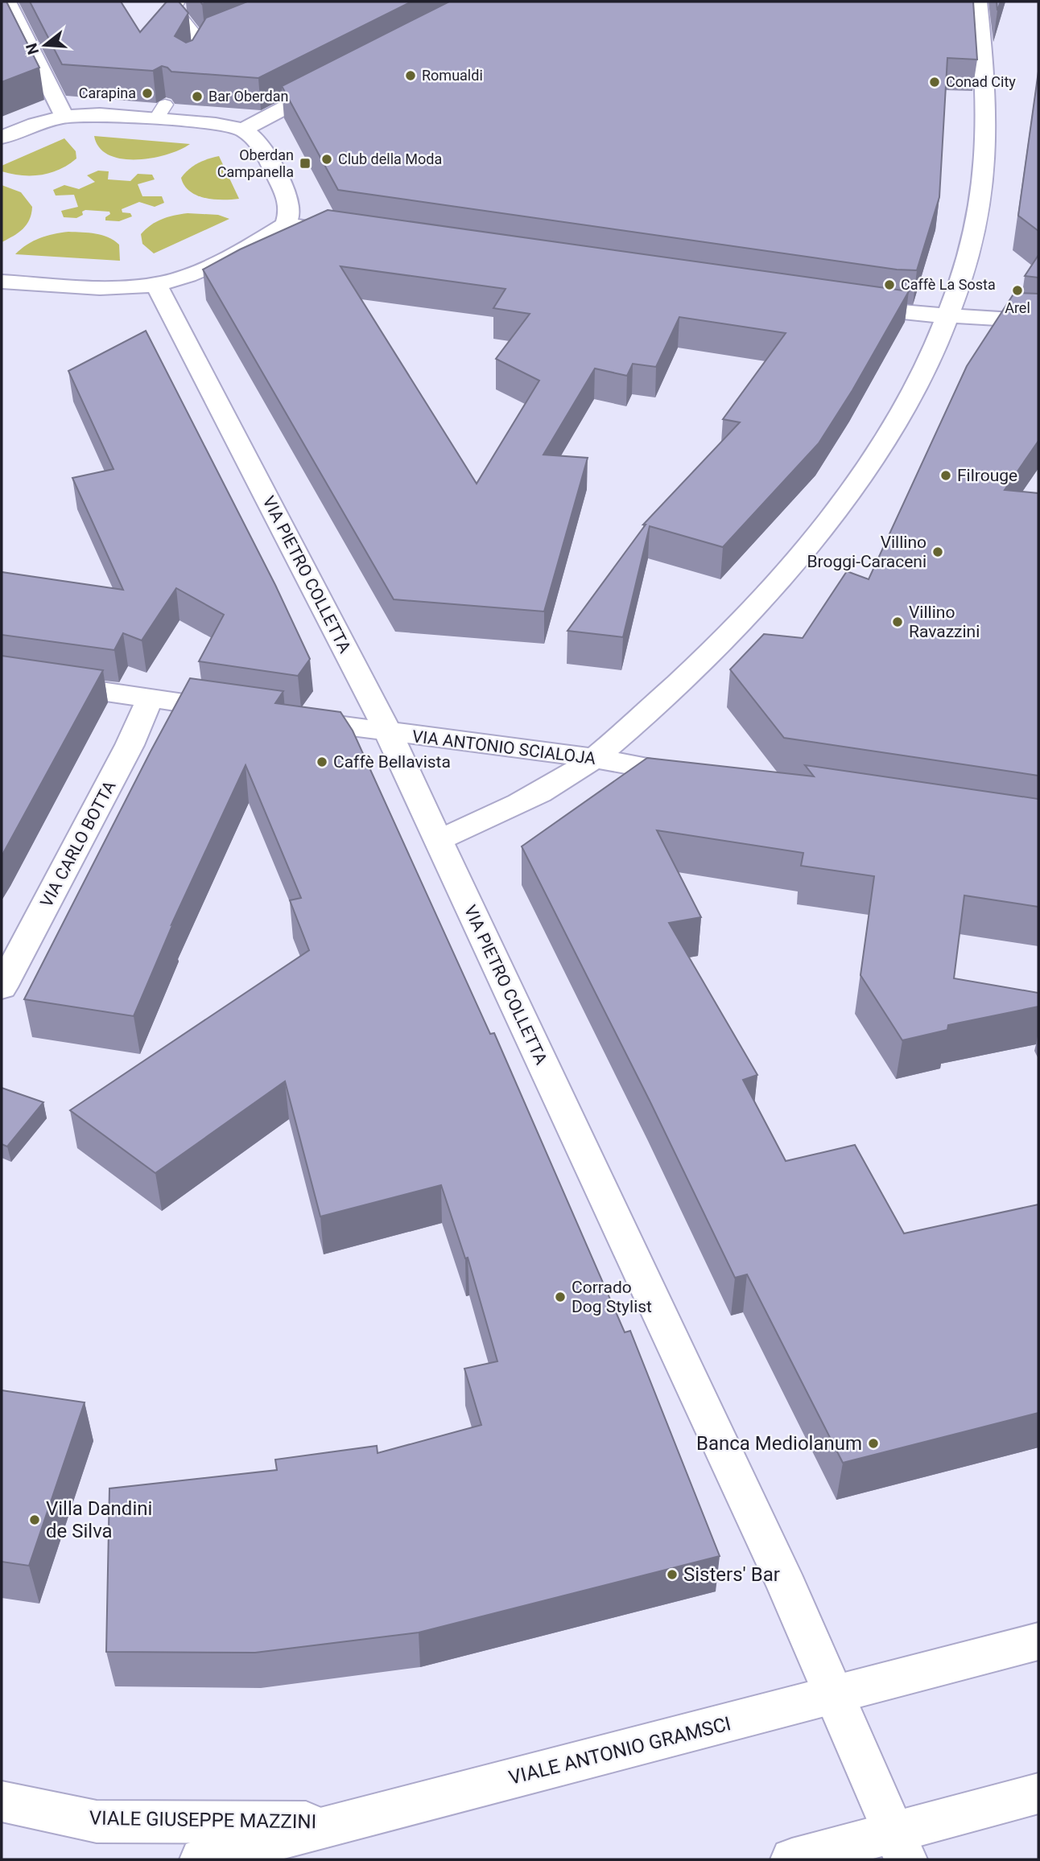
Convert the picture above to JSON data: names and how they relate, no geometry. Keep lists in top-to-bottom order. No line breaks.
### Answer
{"streets":{"street":["VIA PIETRO COLLETTA","VIA ANTONIO SCIALOJA","VIA CARLO BOTTA","VIALE ANTONIO GRAMSCI","VIALE GIUSEPPE MAZZINI"]},"crossings":[["VIA PIETRO COLLETTA","VIA ANTONIO SCIALOJA"],["VIA PIETRO COLLETTA","VIALE ANTONIO GRAMSCI"],["VIALE ANTONIO GRAMSCI","VIALE GIUSEPPE MAZZINI"]],"places":{"other":["Romualdi","Conad City","Carapina","Bar Oberdan","Club della Moda","Caffè La Sosta","Arel","Filrouge","Villino Broggi-Caraceni","Villino Ravazzini","Caffè Bellavista","Corrado Dog Stylist","Banca Mediolanum","Villa Dandini de Silva","Sisters' Bar"],"transit":["Oberdan Campanella"]},"north":"left"}
